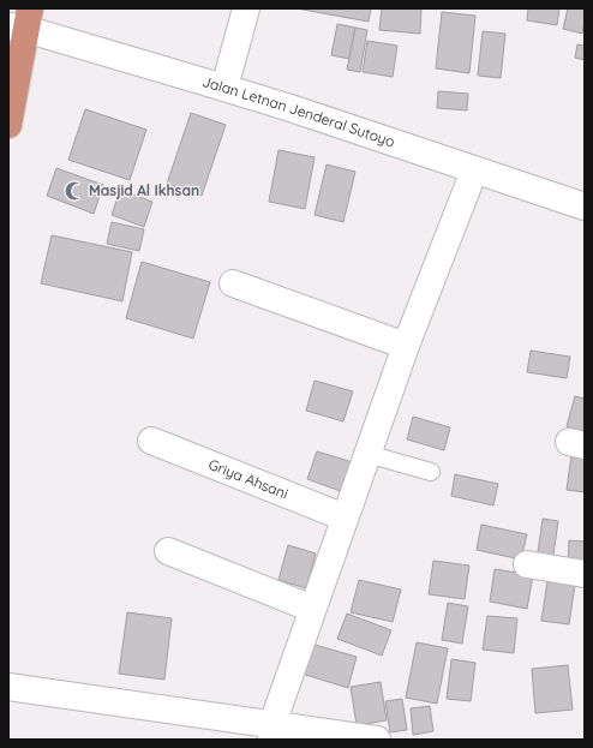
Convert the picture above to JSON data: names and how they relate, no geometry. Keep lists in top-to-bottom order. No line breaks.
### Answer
{"streets":{"street":["Jalan Letnan Jenderal Sutoyo","Griya Ahsani"]},"places":{"mosque":["Masjid Al Ikhsan"]}}
